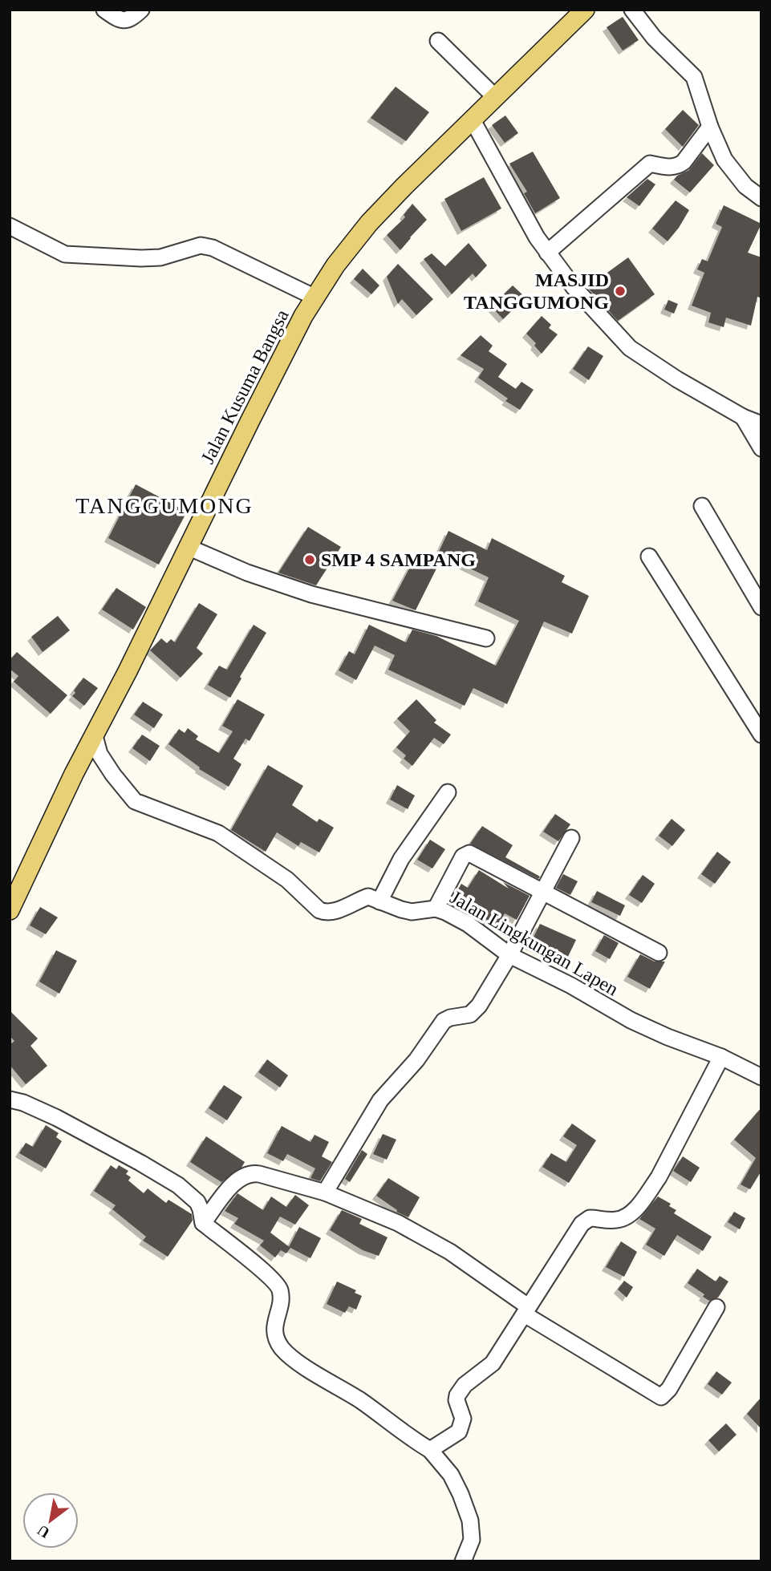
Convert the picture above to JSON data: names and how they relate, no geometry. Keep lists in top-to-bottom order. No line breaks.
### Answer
{"streets":{"main road":["Jalan Kusuma Bangsa"],"street":["Jalan Lingkungan Lapen"]},"crossings":[["Jalan Kusuma Bangsa","Jalan Lingkungan Lapen"]],"districts":["TANGGUMONG"],"places":["MASJID TANGGUMONG","SMP 4 SAMPANG"],"north":"bottom left"}
